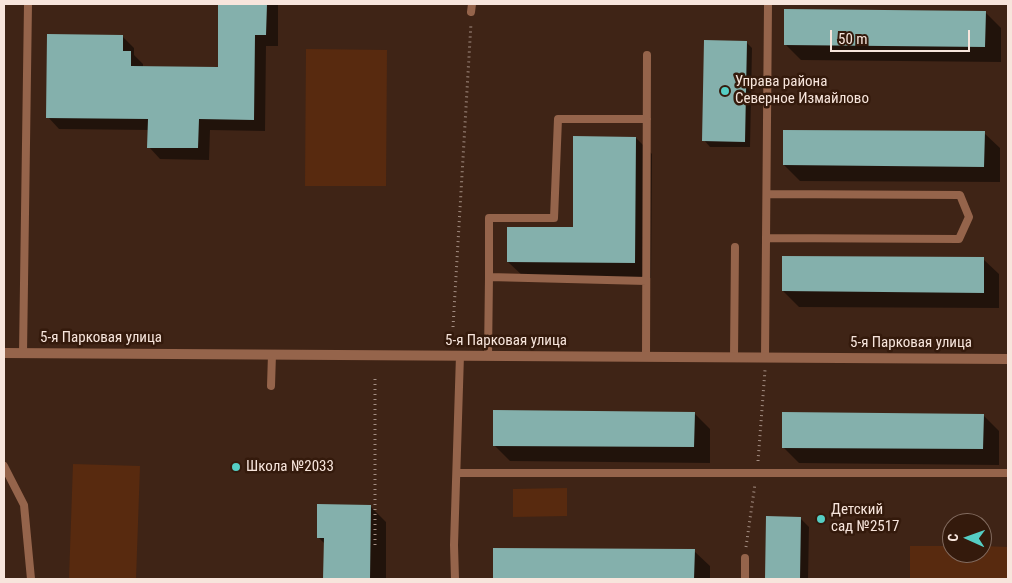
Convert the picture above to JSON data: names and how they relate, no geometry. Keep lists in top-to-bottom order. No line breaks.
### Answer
{"streets":{"street":["5-я Парковая улица"]},"places":["Управа района Северное Измайлово","Школа №2033","Детский сад №2517"],"scale_bar":"50 m","north":"left"}
